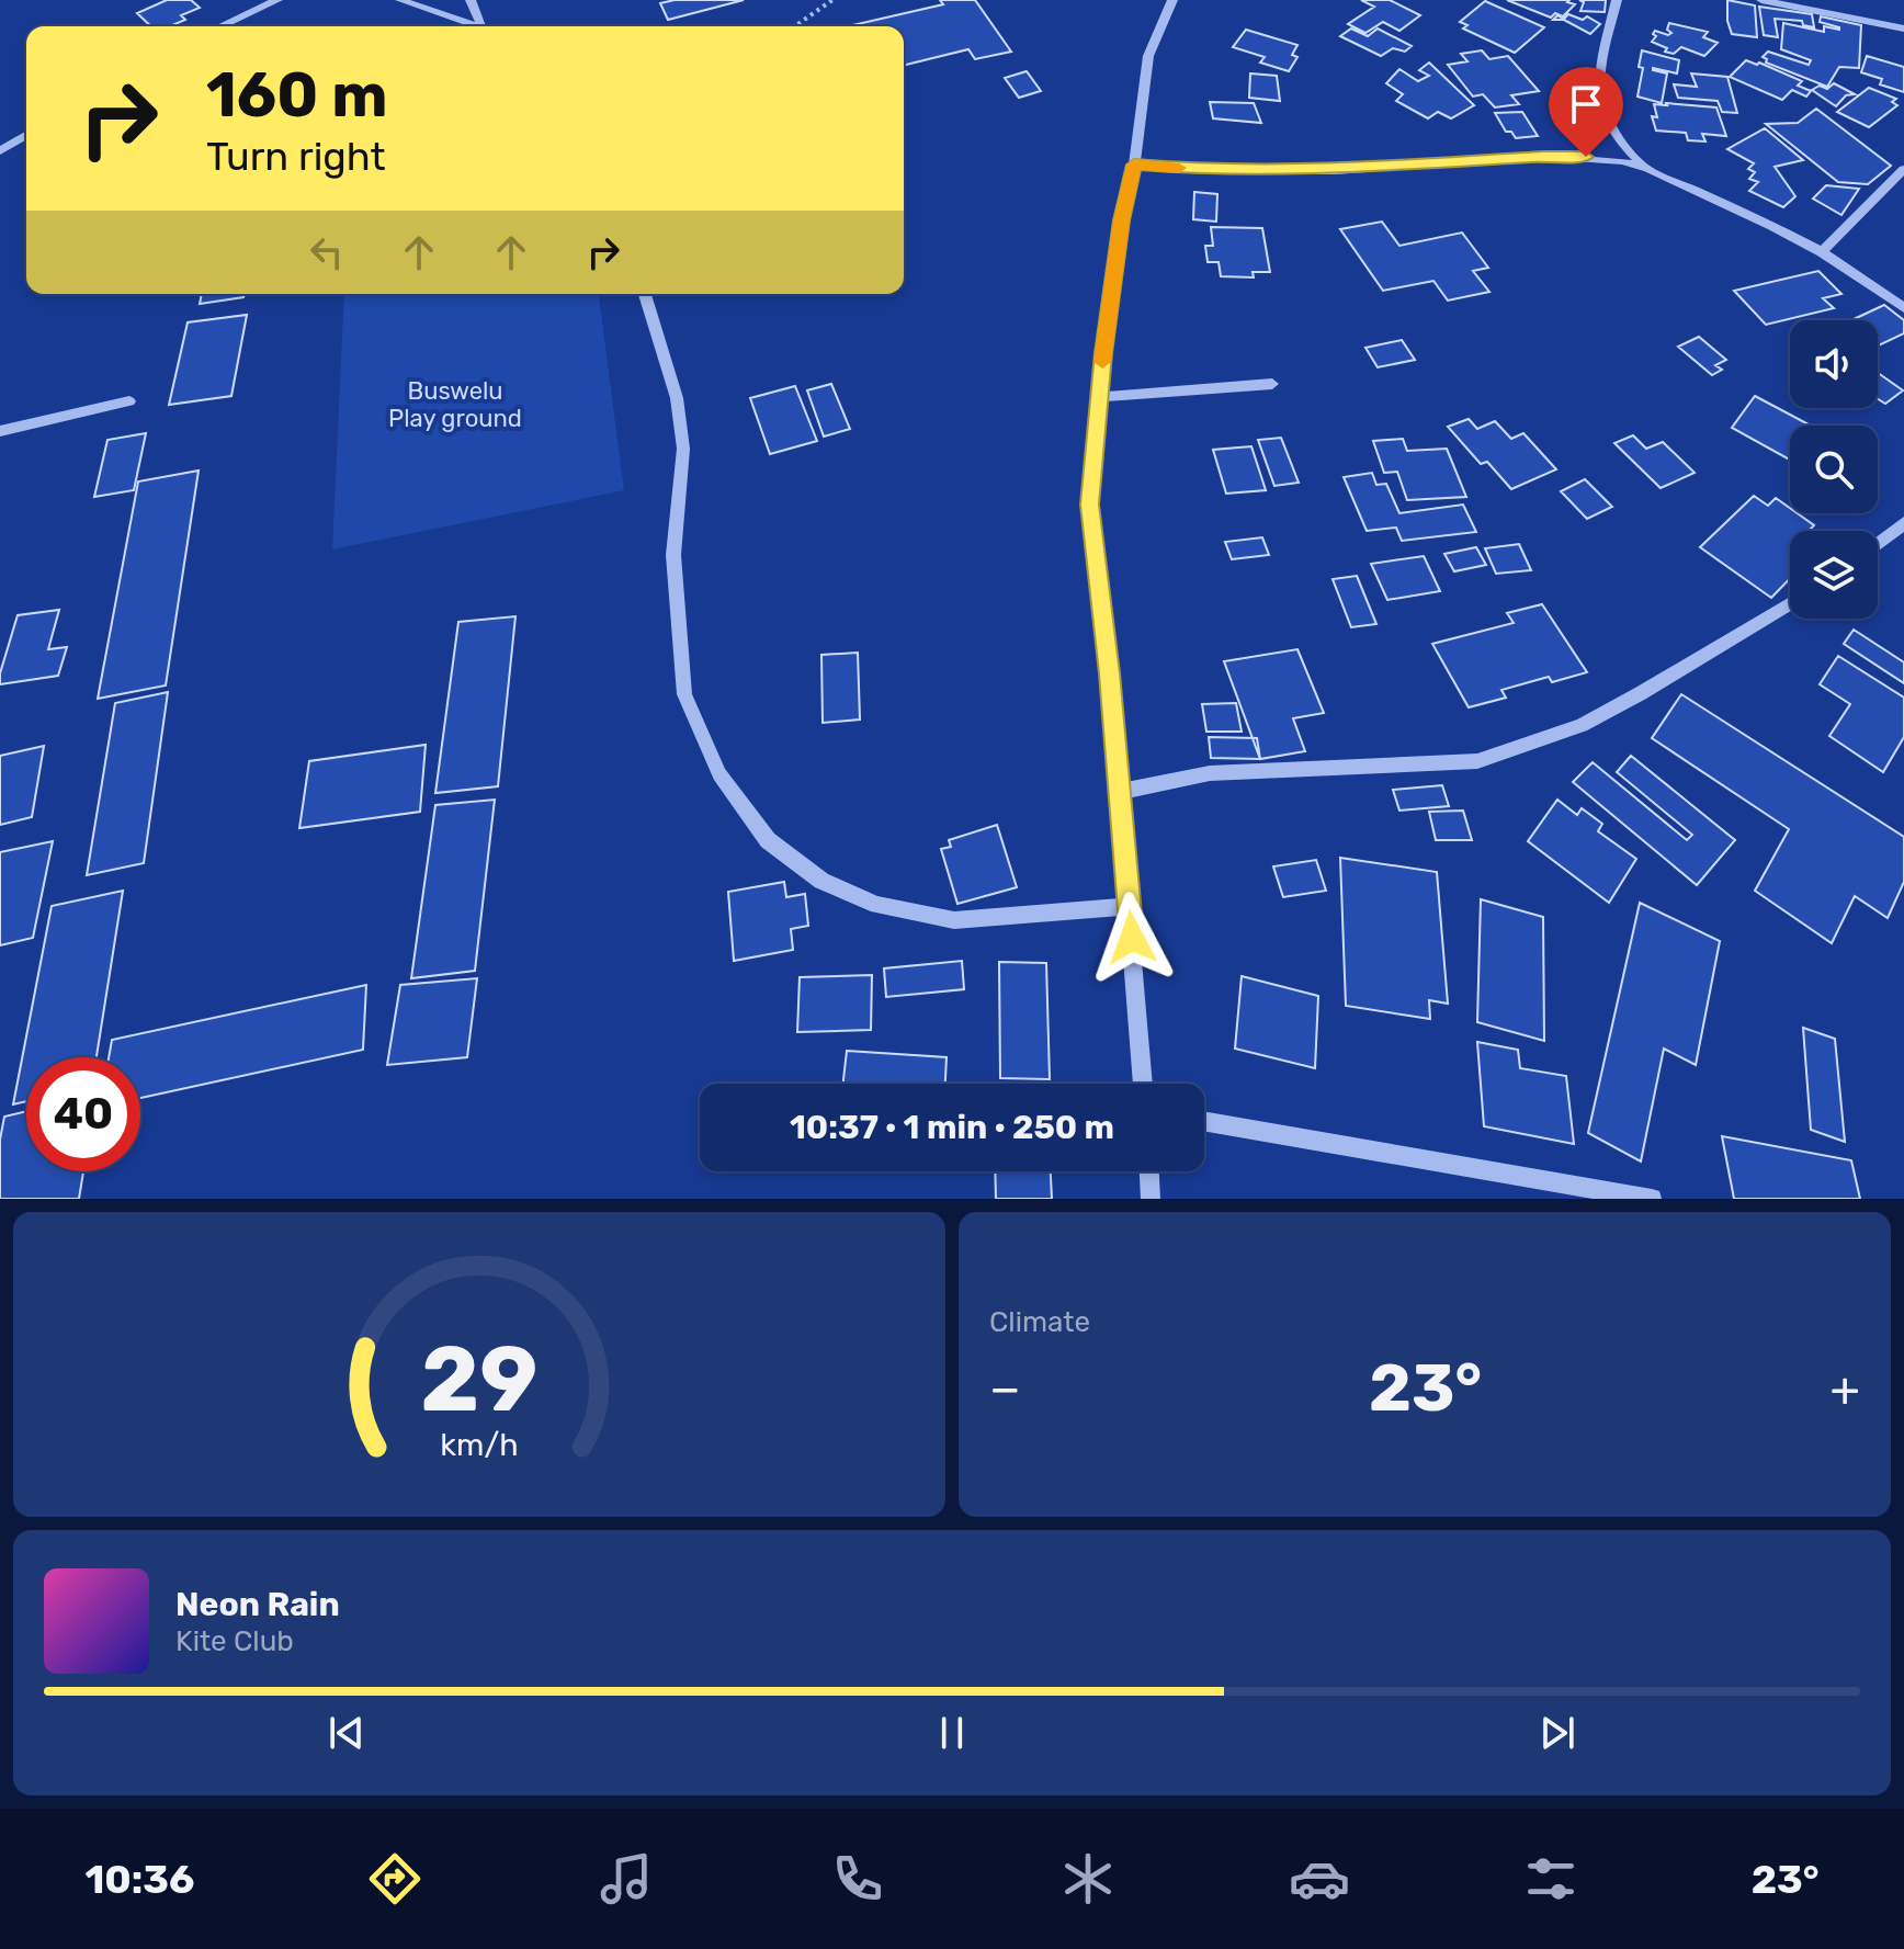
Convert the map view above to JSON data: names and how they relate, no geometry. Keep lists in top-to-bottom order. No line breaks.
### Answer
{"parks":["Buswelu Play ground"],"page":{"turn":["160 m","Turn right"],"limit":"40","trip":"10:37 · 1 min · 250 m","tile":"Climate","heat":["−","23°","+"],"song":["Neon Rain","Kite Club"],"tabs":["10:36","23°"],"gauge":["29","km/h"]}}
